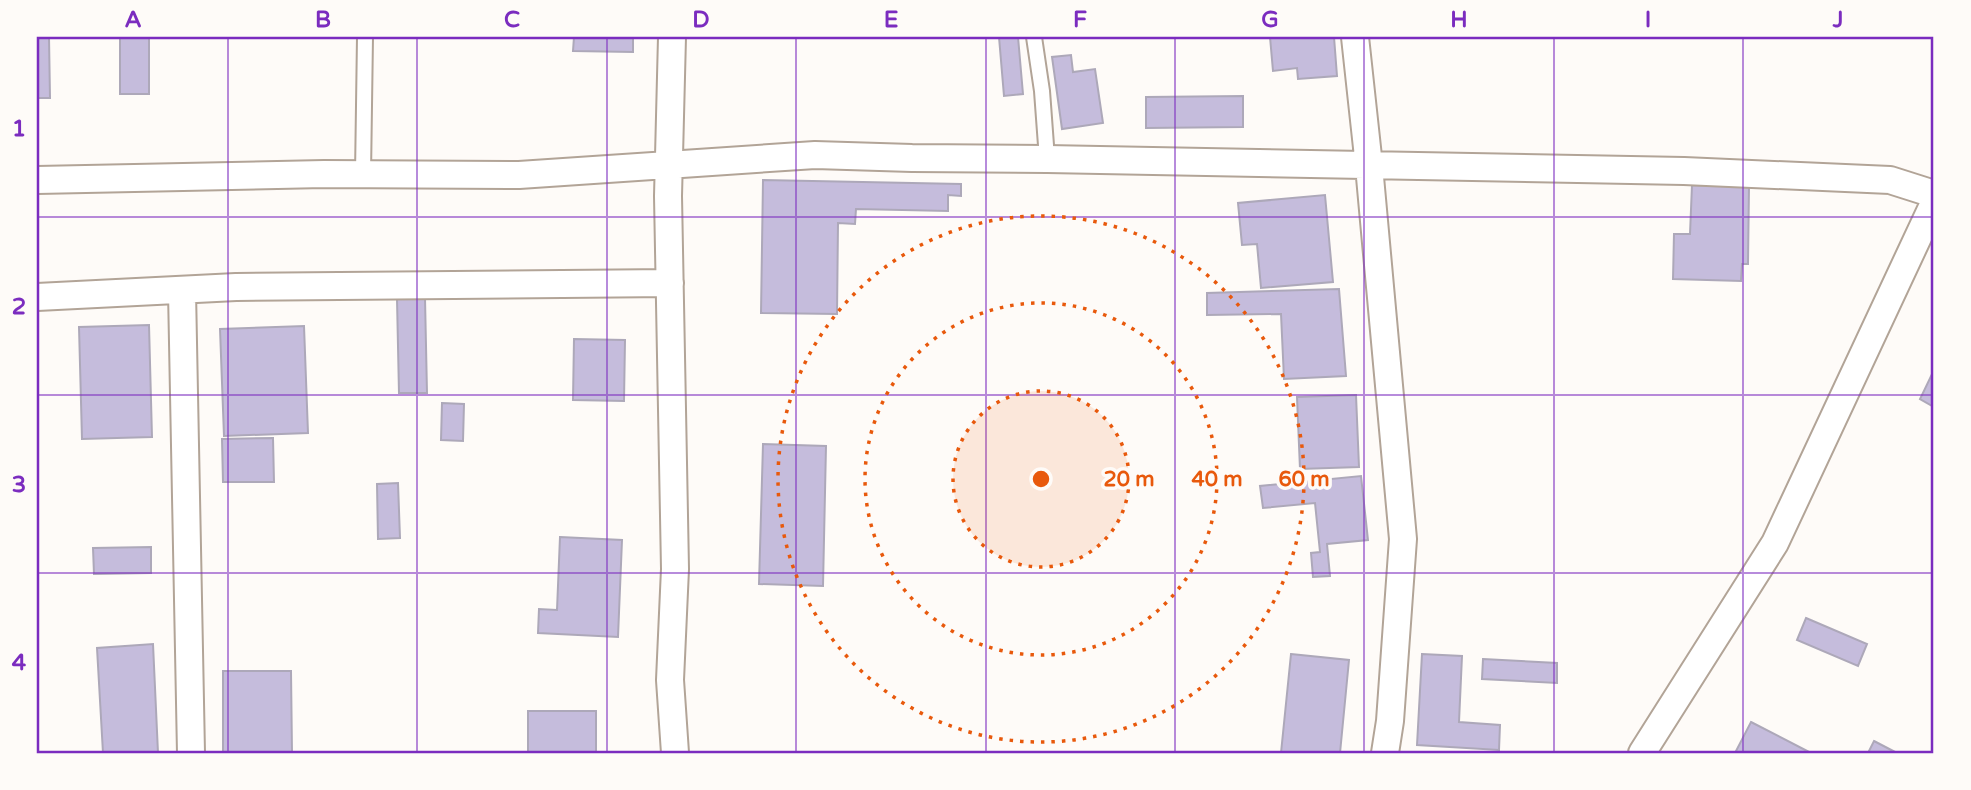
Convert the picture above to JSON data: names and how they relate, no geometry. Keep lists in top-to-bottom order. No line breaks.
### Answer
{"grid":{"columns":["A","B","C","D","E","F","G","H","I","J"],"rows":["1","2","3","4"]},"rings":["20 m","40 m","60 m"]}
